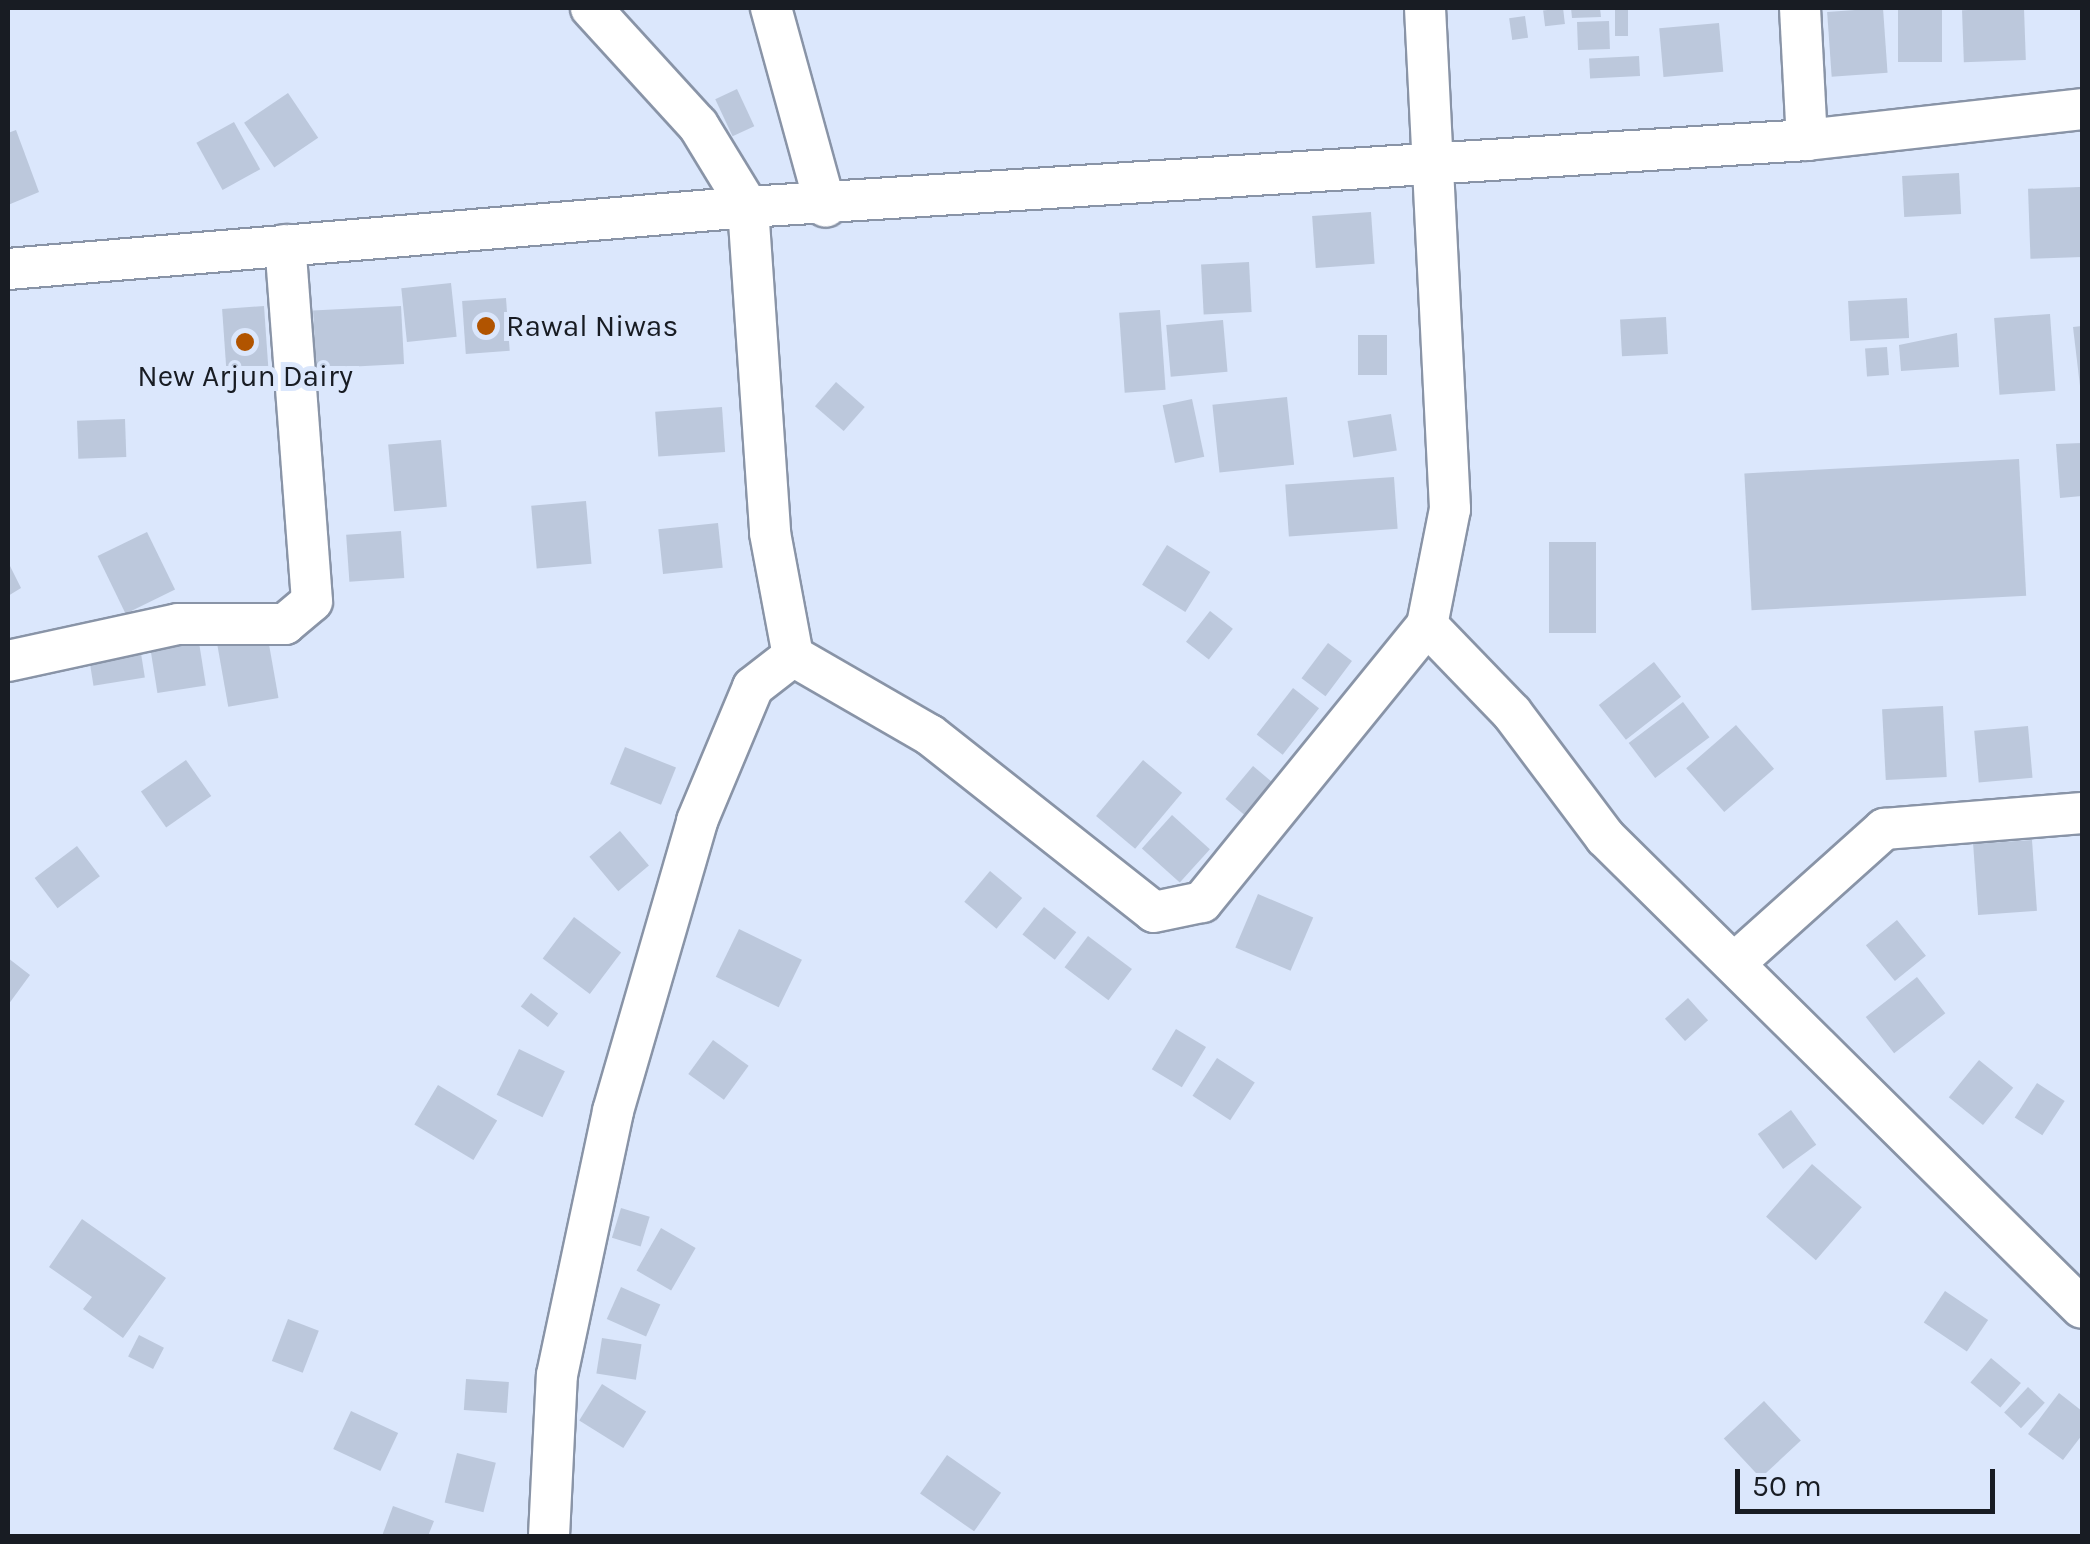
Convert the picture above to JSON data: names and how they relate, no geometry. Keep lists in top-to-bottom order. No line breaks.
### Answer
{"places":["Rawal Niwas","New Arjun Dairy"],"scale_bar":"50 m"}
